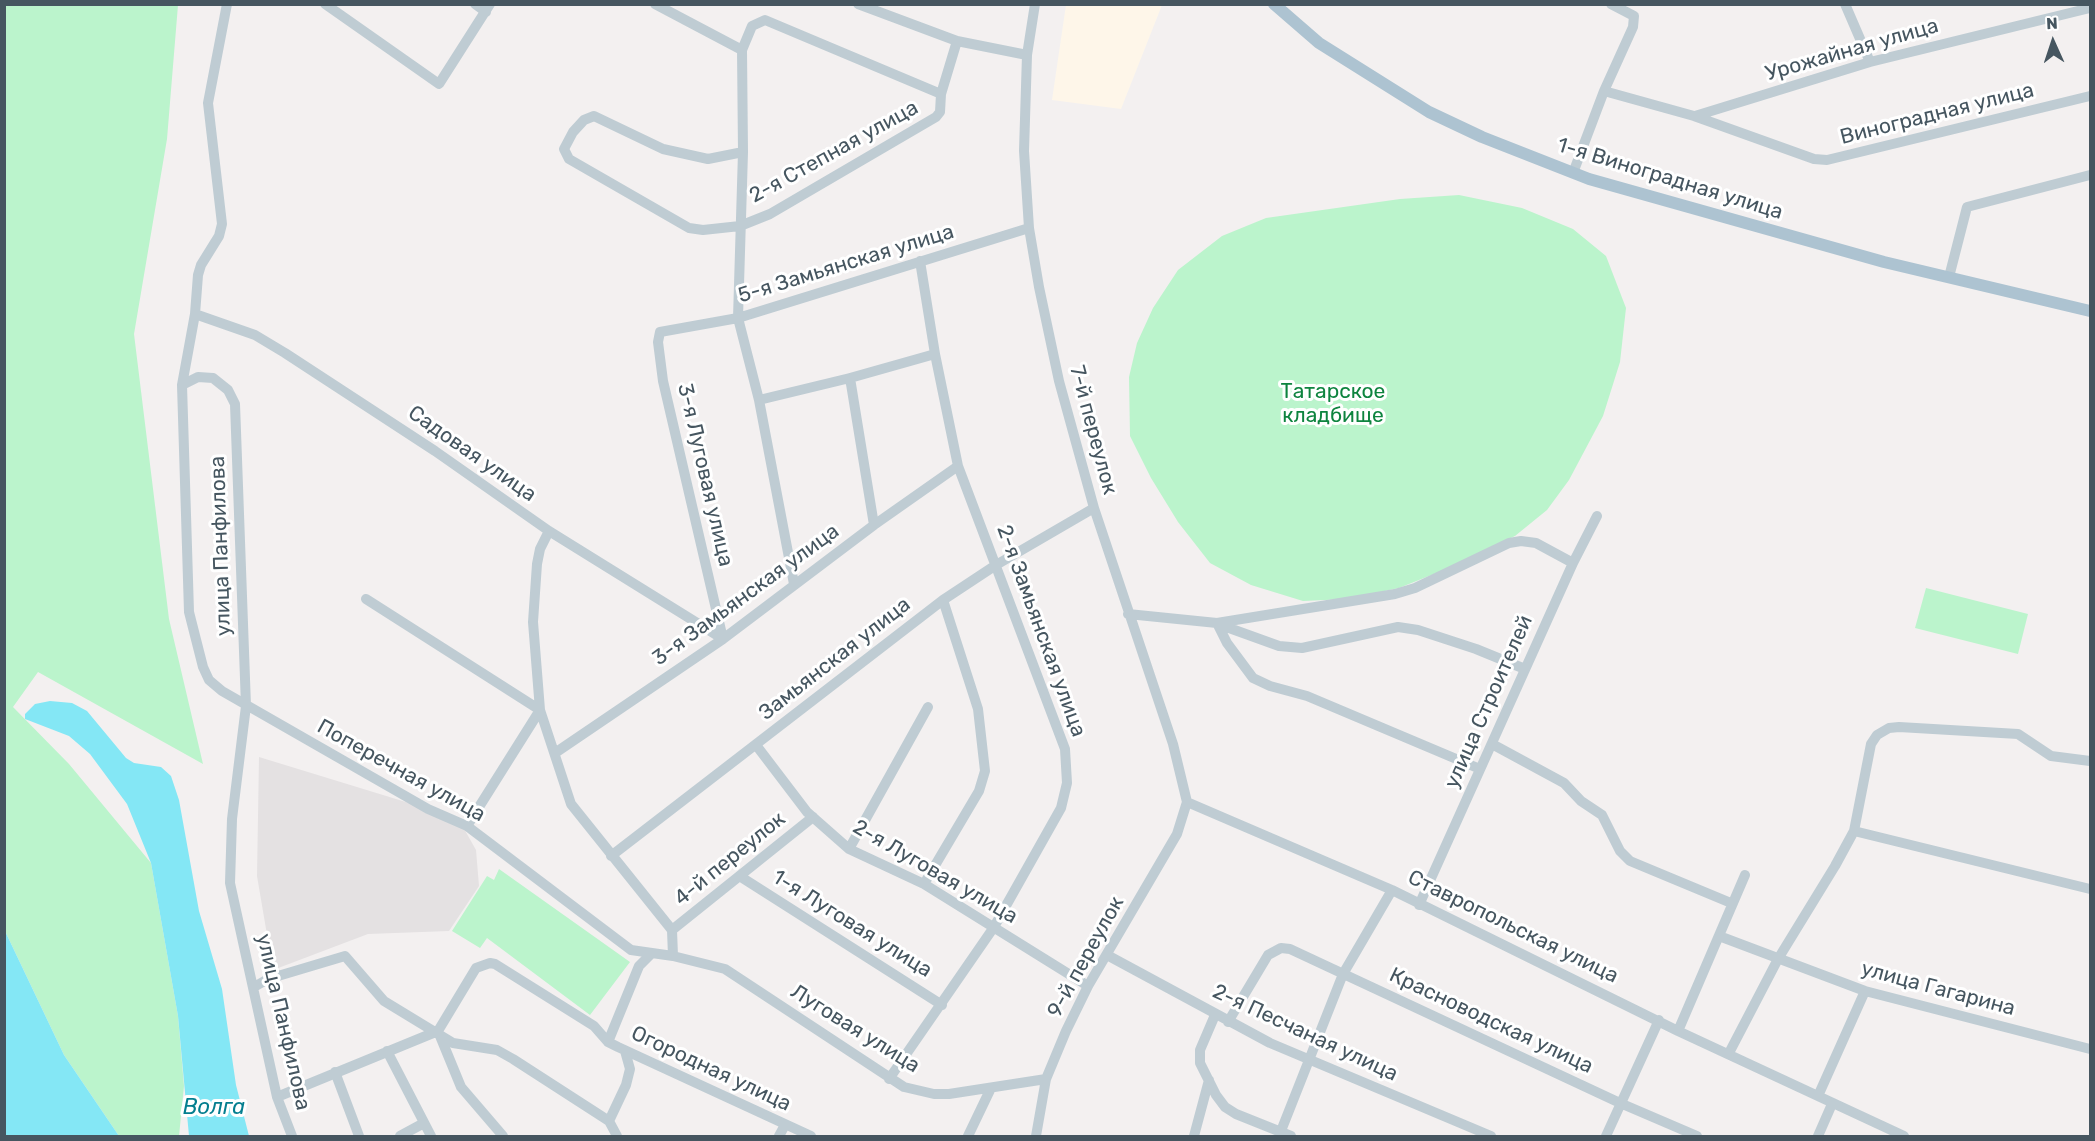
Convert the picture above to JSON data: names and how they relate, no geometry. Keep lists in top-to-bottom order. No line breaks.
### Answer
{"streets":{"main road":["1-я Виноградная улица"],"street":["Урожайная улица","Виноградная улица","2-я Степная улица","5-я Замьянская улица","7-й переулок","Садовая улица","3-я Луговая улица","улица Панфилова","3-я Замьянская улица","2-я Замьянская улица","Замьянская улица","улица Строителей","Поперечная улица","4-й переулок","2-я Луговая улица","1-я Луговая улица","Ставропольская улица","9-й переулок","улица Гагарина","Красноводская улица","Луговая улица","2-я Песчаная улица","Огородная улица"]},"crossings":[["Урожайная улица","Виноградная улица"],["5-я Замьянская улица","7-й переулок"],["5-я Замьянская улица","3-я Луговая улица"],["5-я Замьянская улица","2-я Замьянская улица"],["7-й переулок","Замьянская улица"],["7-й переулок","Ставропольская улица"],["7-й переулок","9-й переулок"],["Садовая улица","3-я Луговая улица"],["Садовая улица","3-я Замьянская улица"],["3-я Луговая улица","3-я Замьянская улица"],["улица Панфилова","Поперечная улица"],["3-я Замьянская улица","2-я Замьянская улица"],["2-я Замьянская улица","Замьянская улица"],["2-я Замьянская улица","2-я Луговая улица"],["2-я Замьянская улица","1-я Луговая улица"],["2-я Замьянская улица","Луговая улица"],["Замьянская улица","2-я Луговая улица"],["улица Строителей","Ставропольская улица"],["Поперечная улица","Луговая улица"],["4-й переулок","2-я Луговая улица"],["4-й переулок","1-я Луговая улица"],["2-я Луговая улица","9-й переулок"],["Ставропольская улица","9-й переулок"],["9-й переулок","Луговая улица"],["9-й переулок","2-я Песчаная улица"],["Красноводская улица","2-я Песчаная улица"]],"water":["Волга"],"parks":["Татарское кладбище"],"north":"top"}
